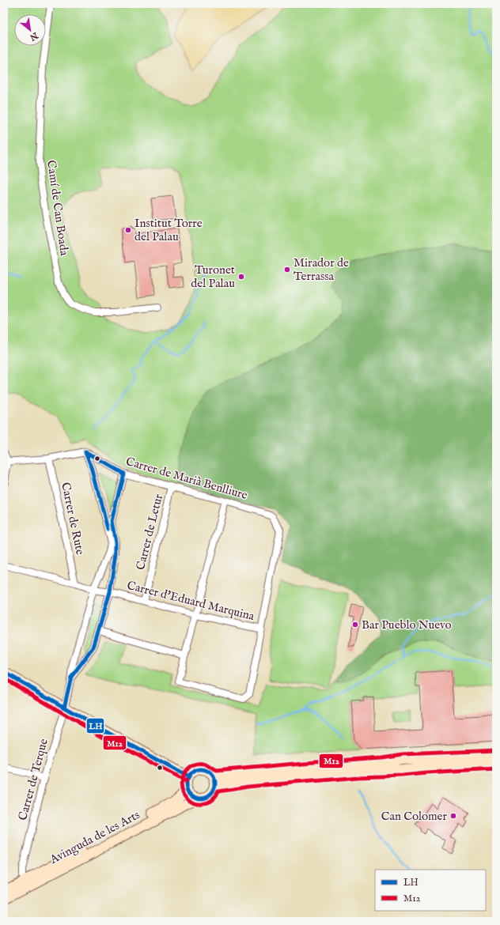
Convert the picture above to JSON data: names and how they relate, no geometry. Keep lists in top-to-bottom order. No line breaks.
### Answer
{"streets":{"street":["Camí de Can Boada","Carrer de Marià Benlliure","Carrer de Rute","Carrer de Letur","Carrer d'Eduard Marquina","Carrer de Terque","Avinguda de les Arts"]},"crossings":[["Carrer de Marià Benlliure","Carrer de Letur"],["Carrer de Marià Benlliure","Carrer d'Eduard Marquina"],["Carrer de Marià Benlliure","Carrer de Terque"],["Carrer de Rute","Carrer d'Eduard Marquina"],["Carrer de Letur","Carrer d'Eduard Marquina"],["Carrer d'Eduard Marquina","Carrer de Terque"],["Carrer de Terque","Avinguda de les Arts"]],"places":["Institut Torre del Palau","Mirador de Terrassa","Turonet del Palau","Bar Pueblo Nuevo","Can Colomer"],"lines":["transit line LH","transit line M12"],"legend":["LH","M12"],"north":"bottom right"}
